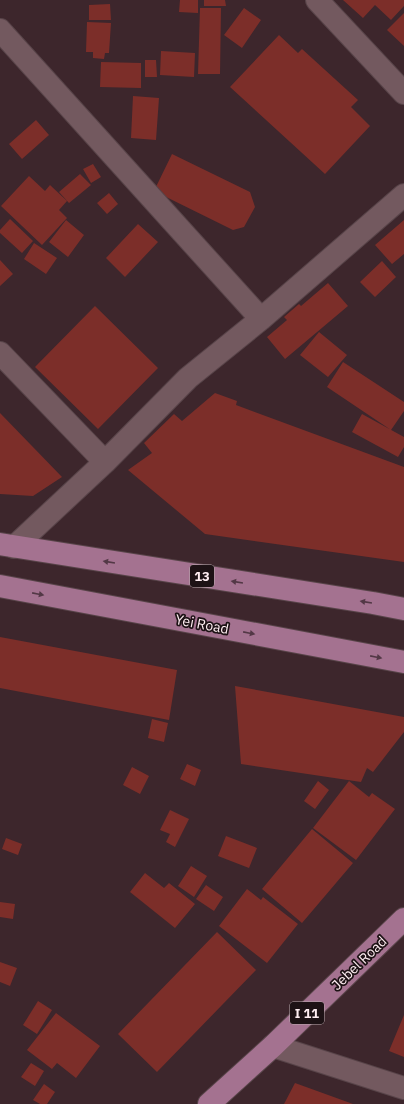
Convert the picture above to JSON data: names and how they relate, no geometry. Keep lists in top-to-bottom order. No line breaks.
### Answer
{"streets":{"main road":["13","Yei Road","Jebel Road","I 11"]}}
